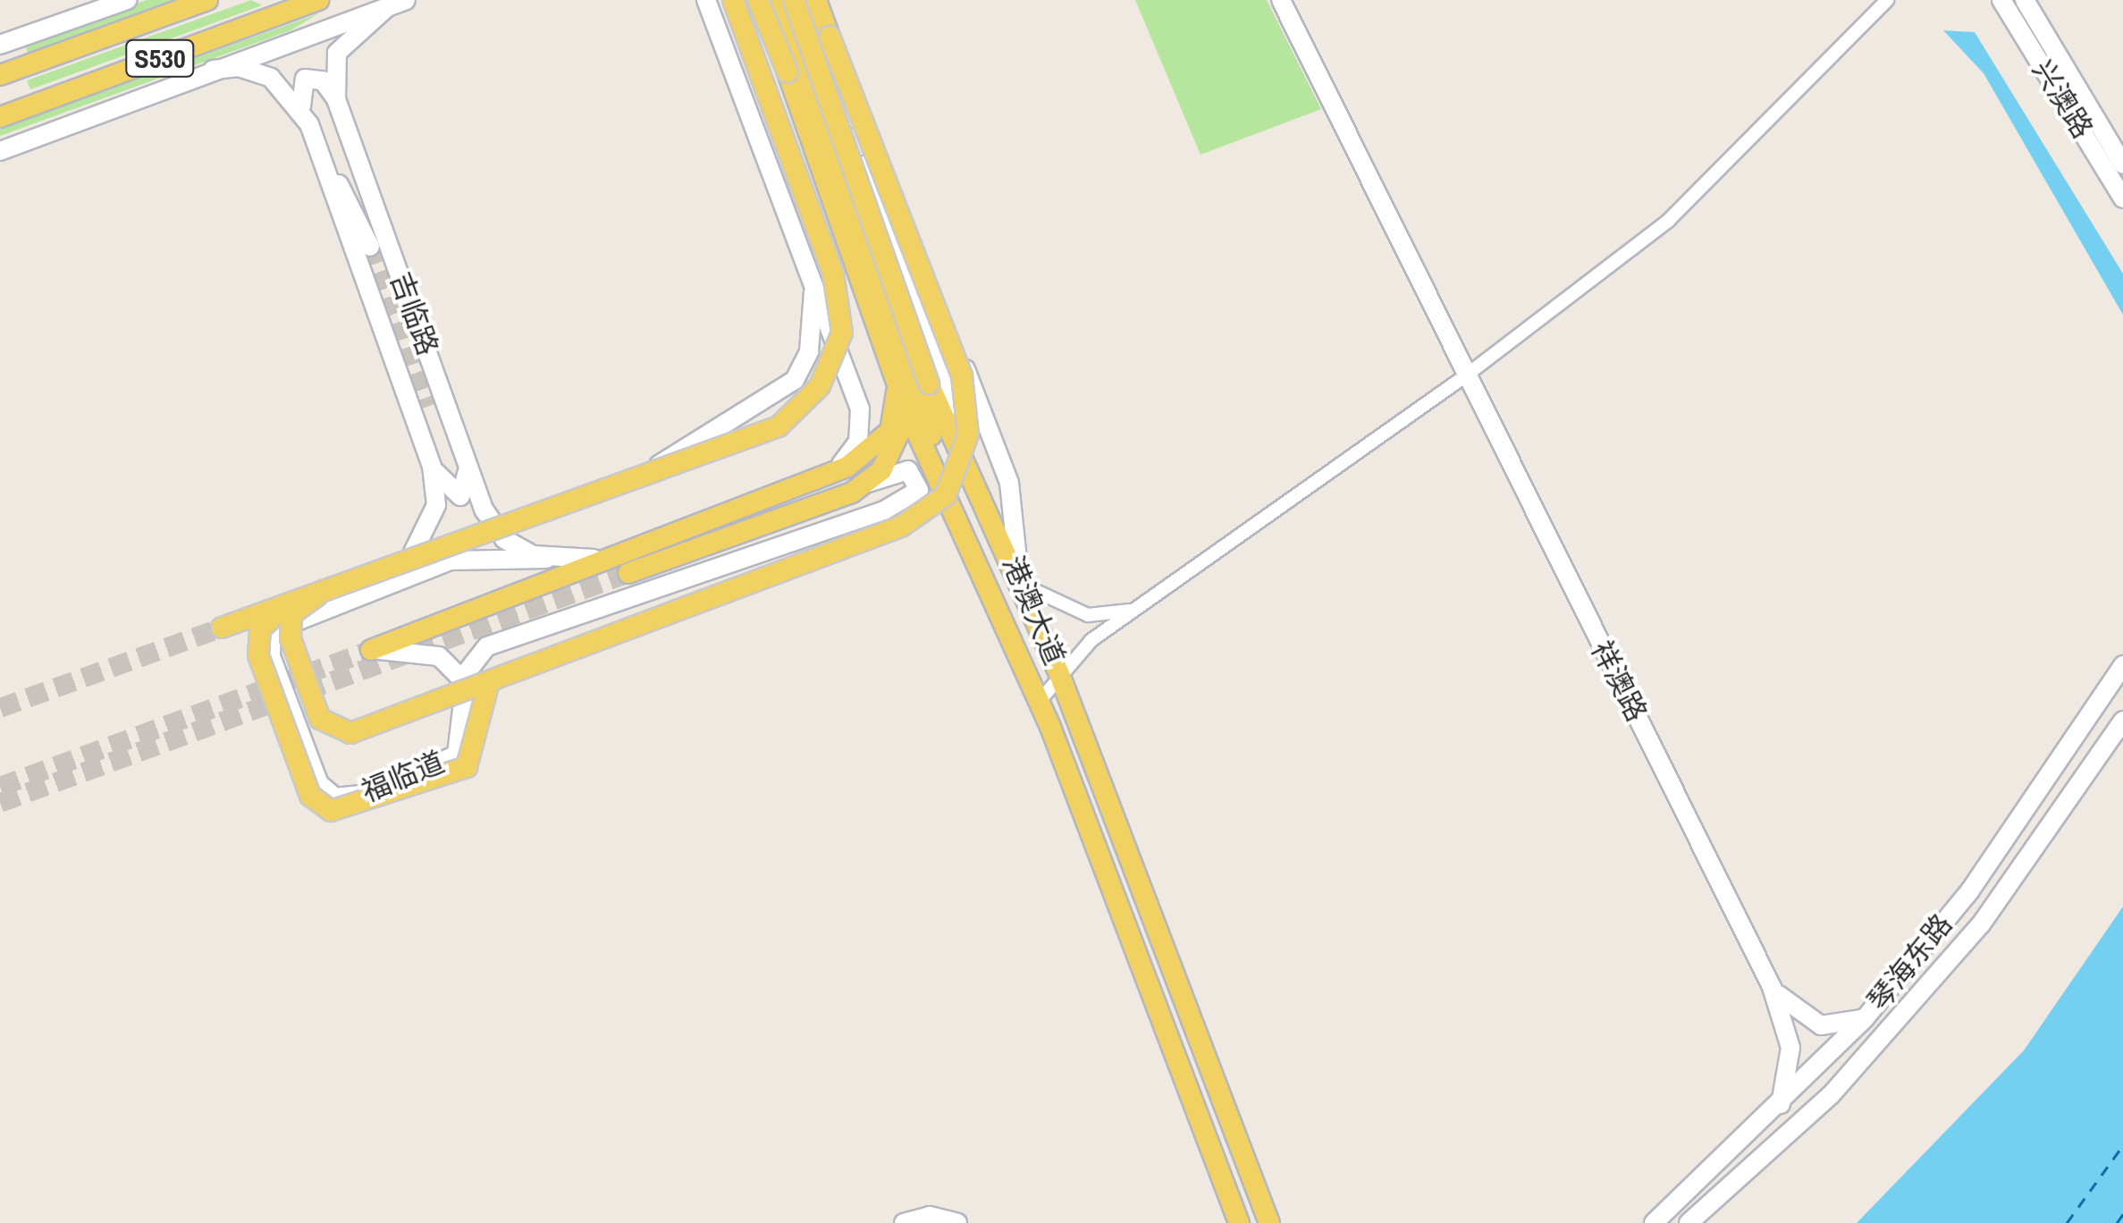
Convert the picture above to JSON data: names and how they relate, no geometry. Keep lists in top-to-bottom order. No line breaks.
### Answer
{"streets":{"main road":["S530","兴澳路","吉临路","港澳大道","祥澳路","福临道","琴海东路"]},"crossings":[["吉临路","福临道"],["祥澳路","琴海东路"]]}
